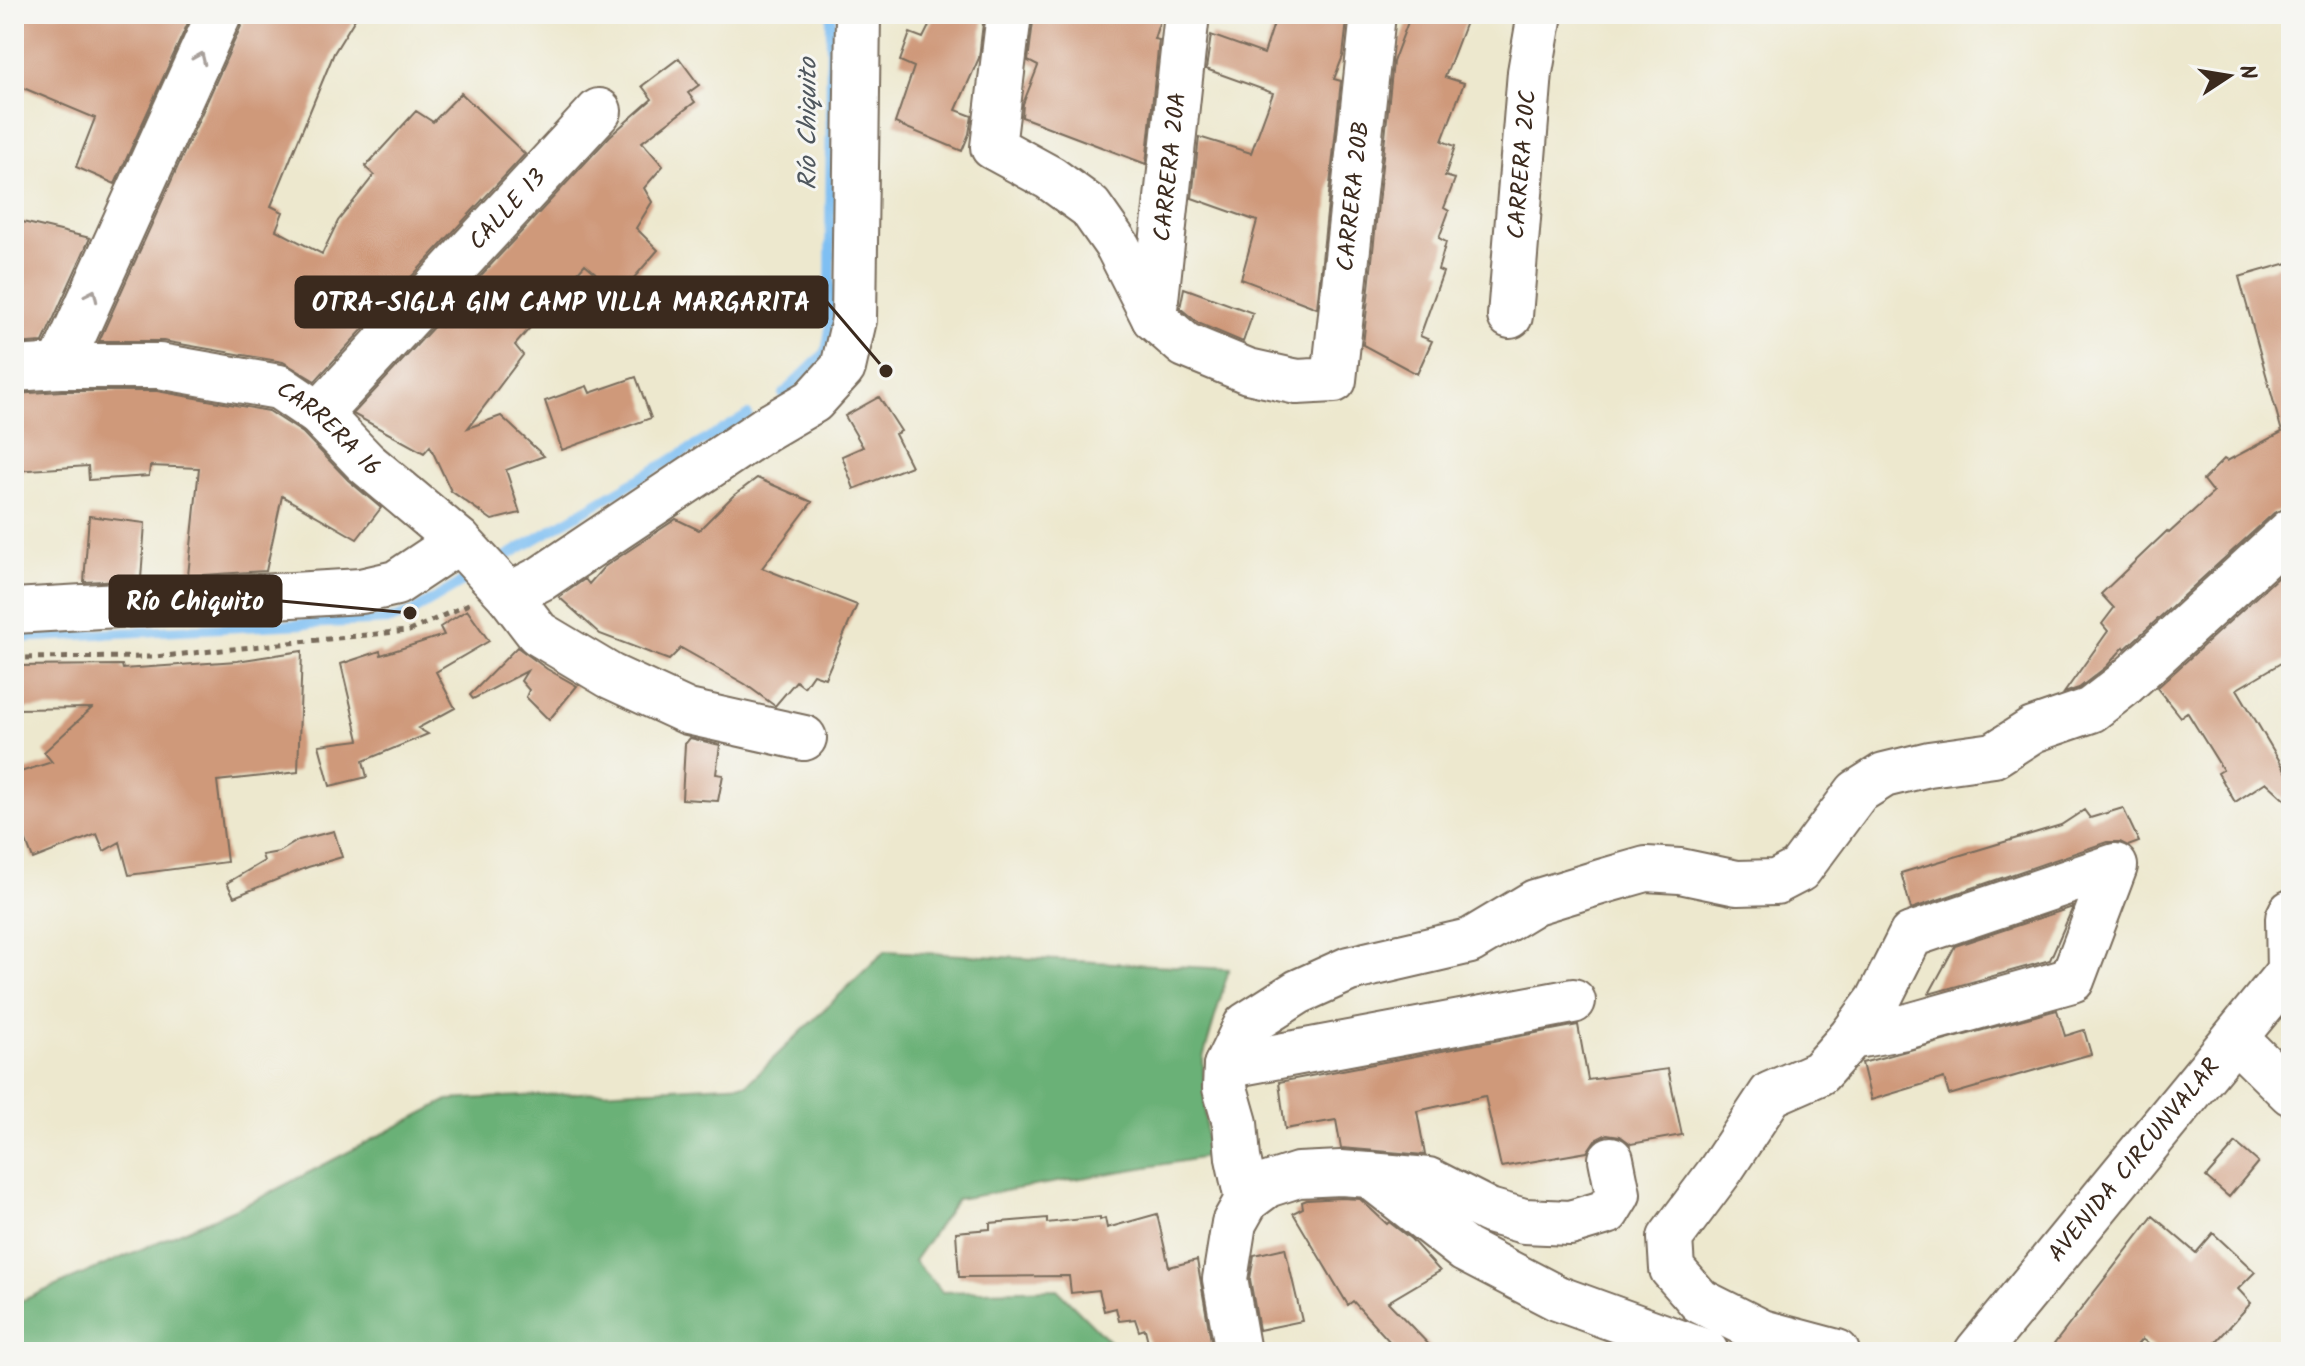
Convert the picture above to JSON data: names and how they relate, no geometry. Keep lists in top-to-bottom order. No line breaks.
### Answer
{"streets":{"street":["CARRERA 20C","CARRERA 20A","CARRERA 20B","CALLE 13","CARRERA 16","AVENIDA CIRCUNVALAR"]},"crossings":[["CARRERA 20A","CARRERA 20B"],["CALLE 13","CARRERA 16"]],"water":["Río Chiquito"],"places":["OTRA-SIGLA GIM CAMP VILLA MARGARITA","Río Chiquito"],"north":"right"}
